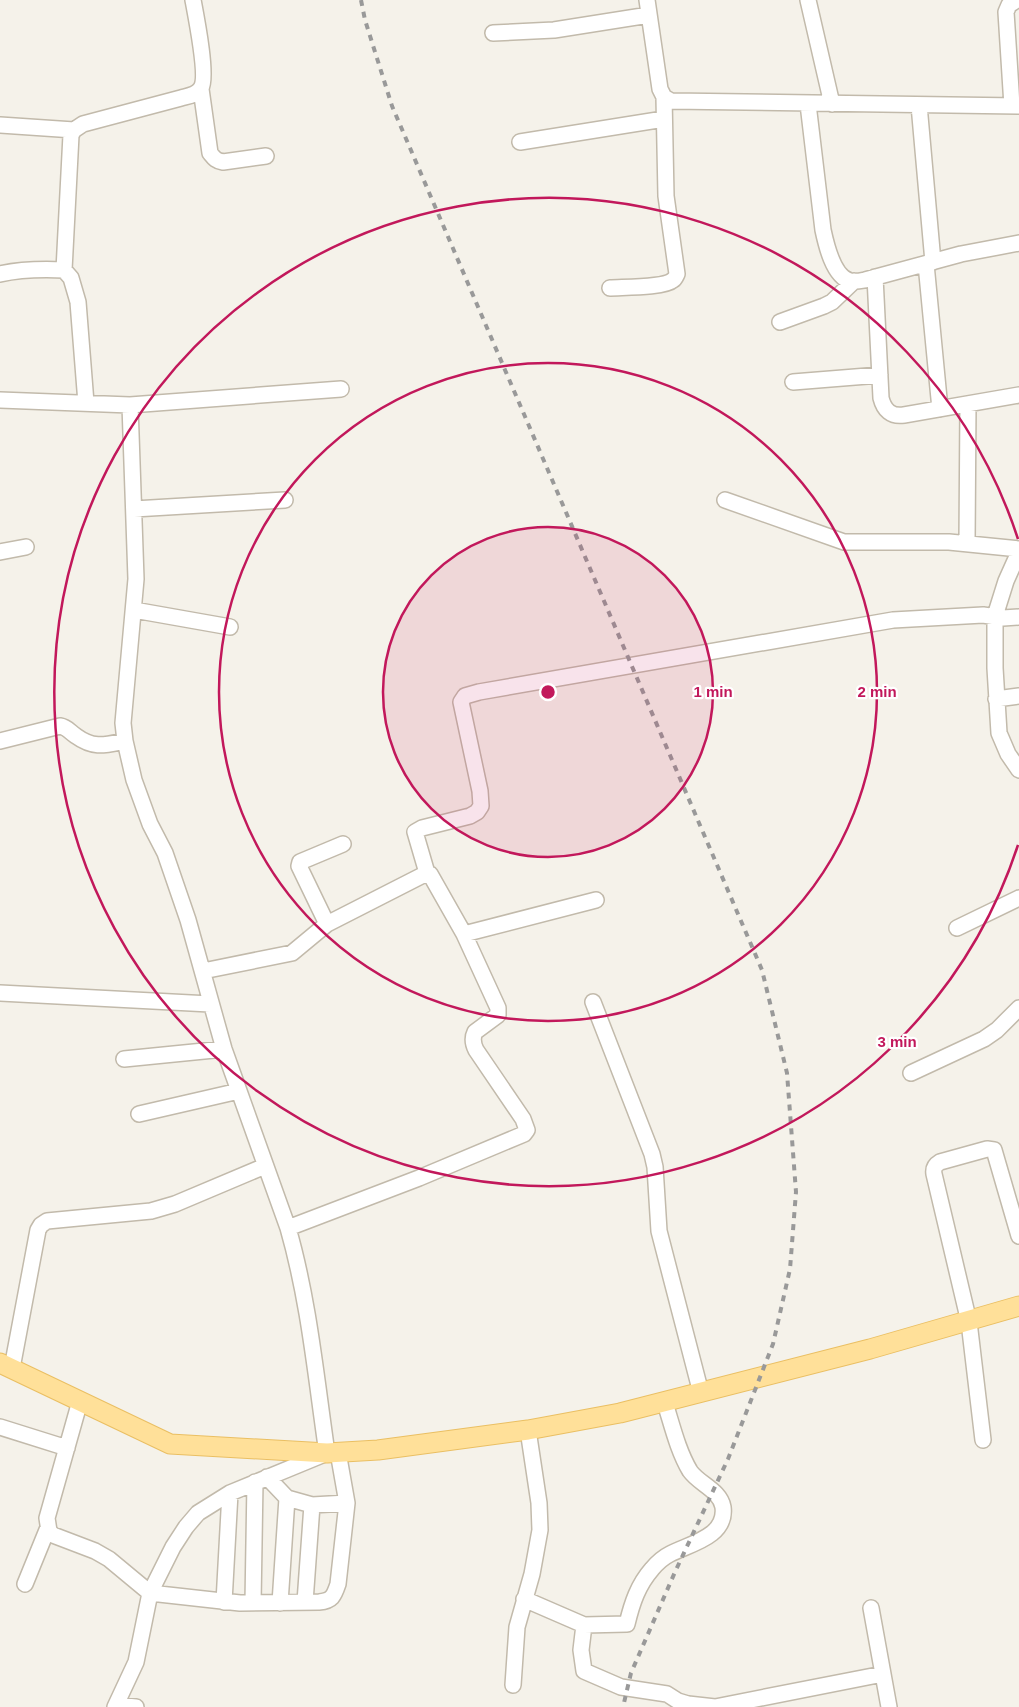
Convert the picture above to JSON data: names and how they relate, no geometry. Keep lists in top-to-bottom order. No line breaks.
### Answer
{"rings":["1 min","2 min","3 min"]}
